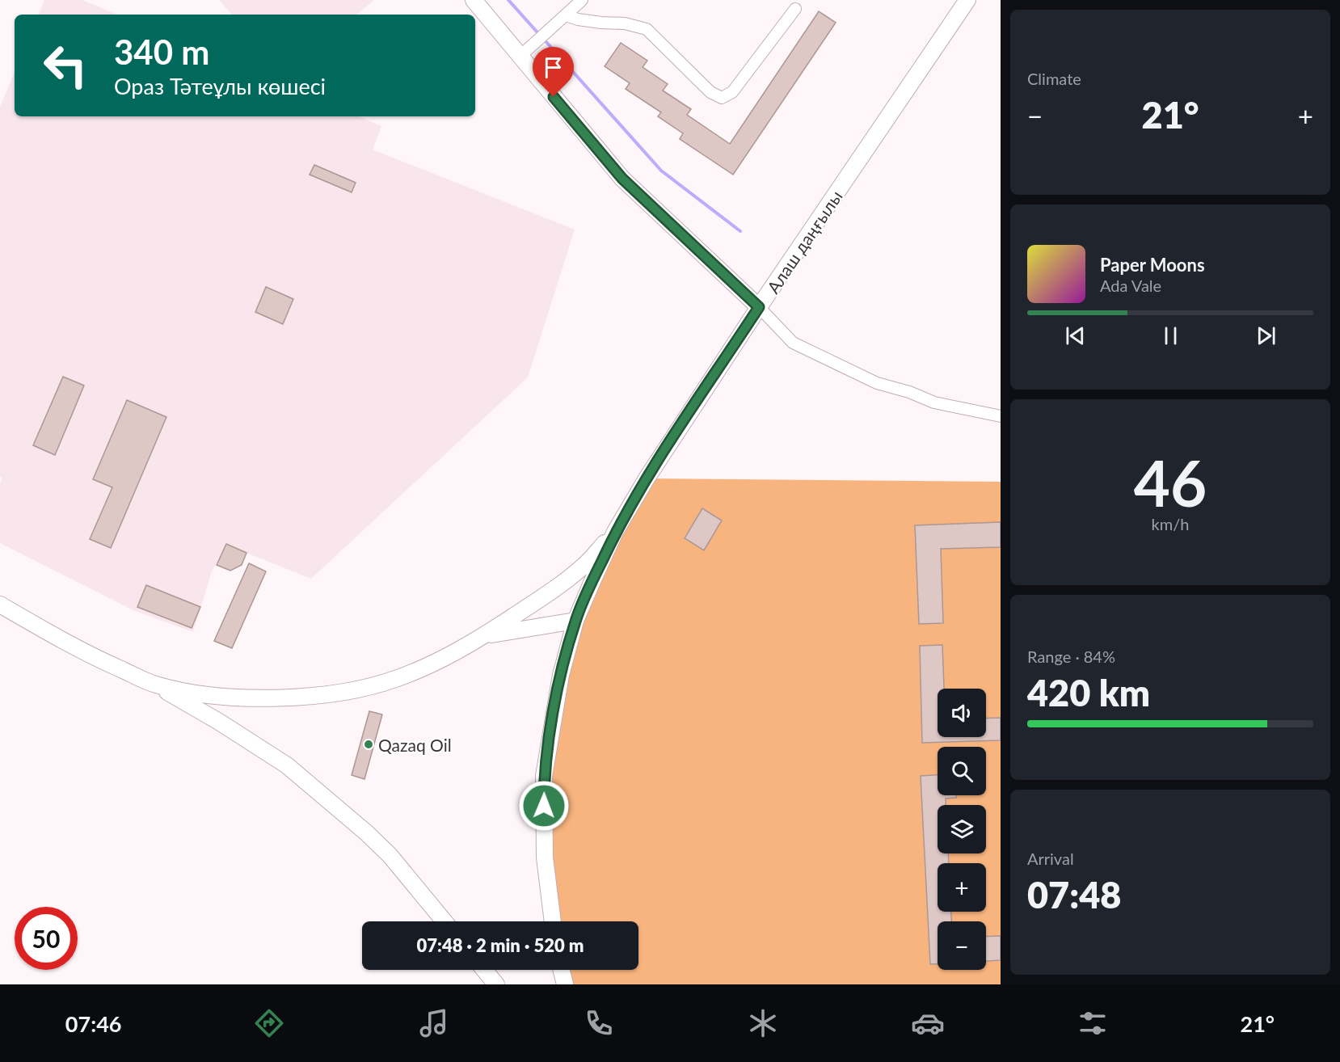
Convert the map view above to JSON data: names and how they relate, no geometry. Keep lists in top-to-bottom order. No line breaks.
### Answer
{"streets":{"main road":["Алаш даңғылы"]},"places":["Qazaq Oil"],"page":{"tile":["Climate",["46","km/h"],["Range · 84%","420 km"],["Arrival","07:48"]],"turn":["340 m","Ораз Тәтеұлы көшесі"],"heat":["−","21°","+"],"song":["Paper Moons","Ada Vale"],"map_buttons":["+","−"],"limit":"50","trip":"07:48 · 2 min · 520 m","tabs":["07:46","21°"]}}
